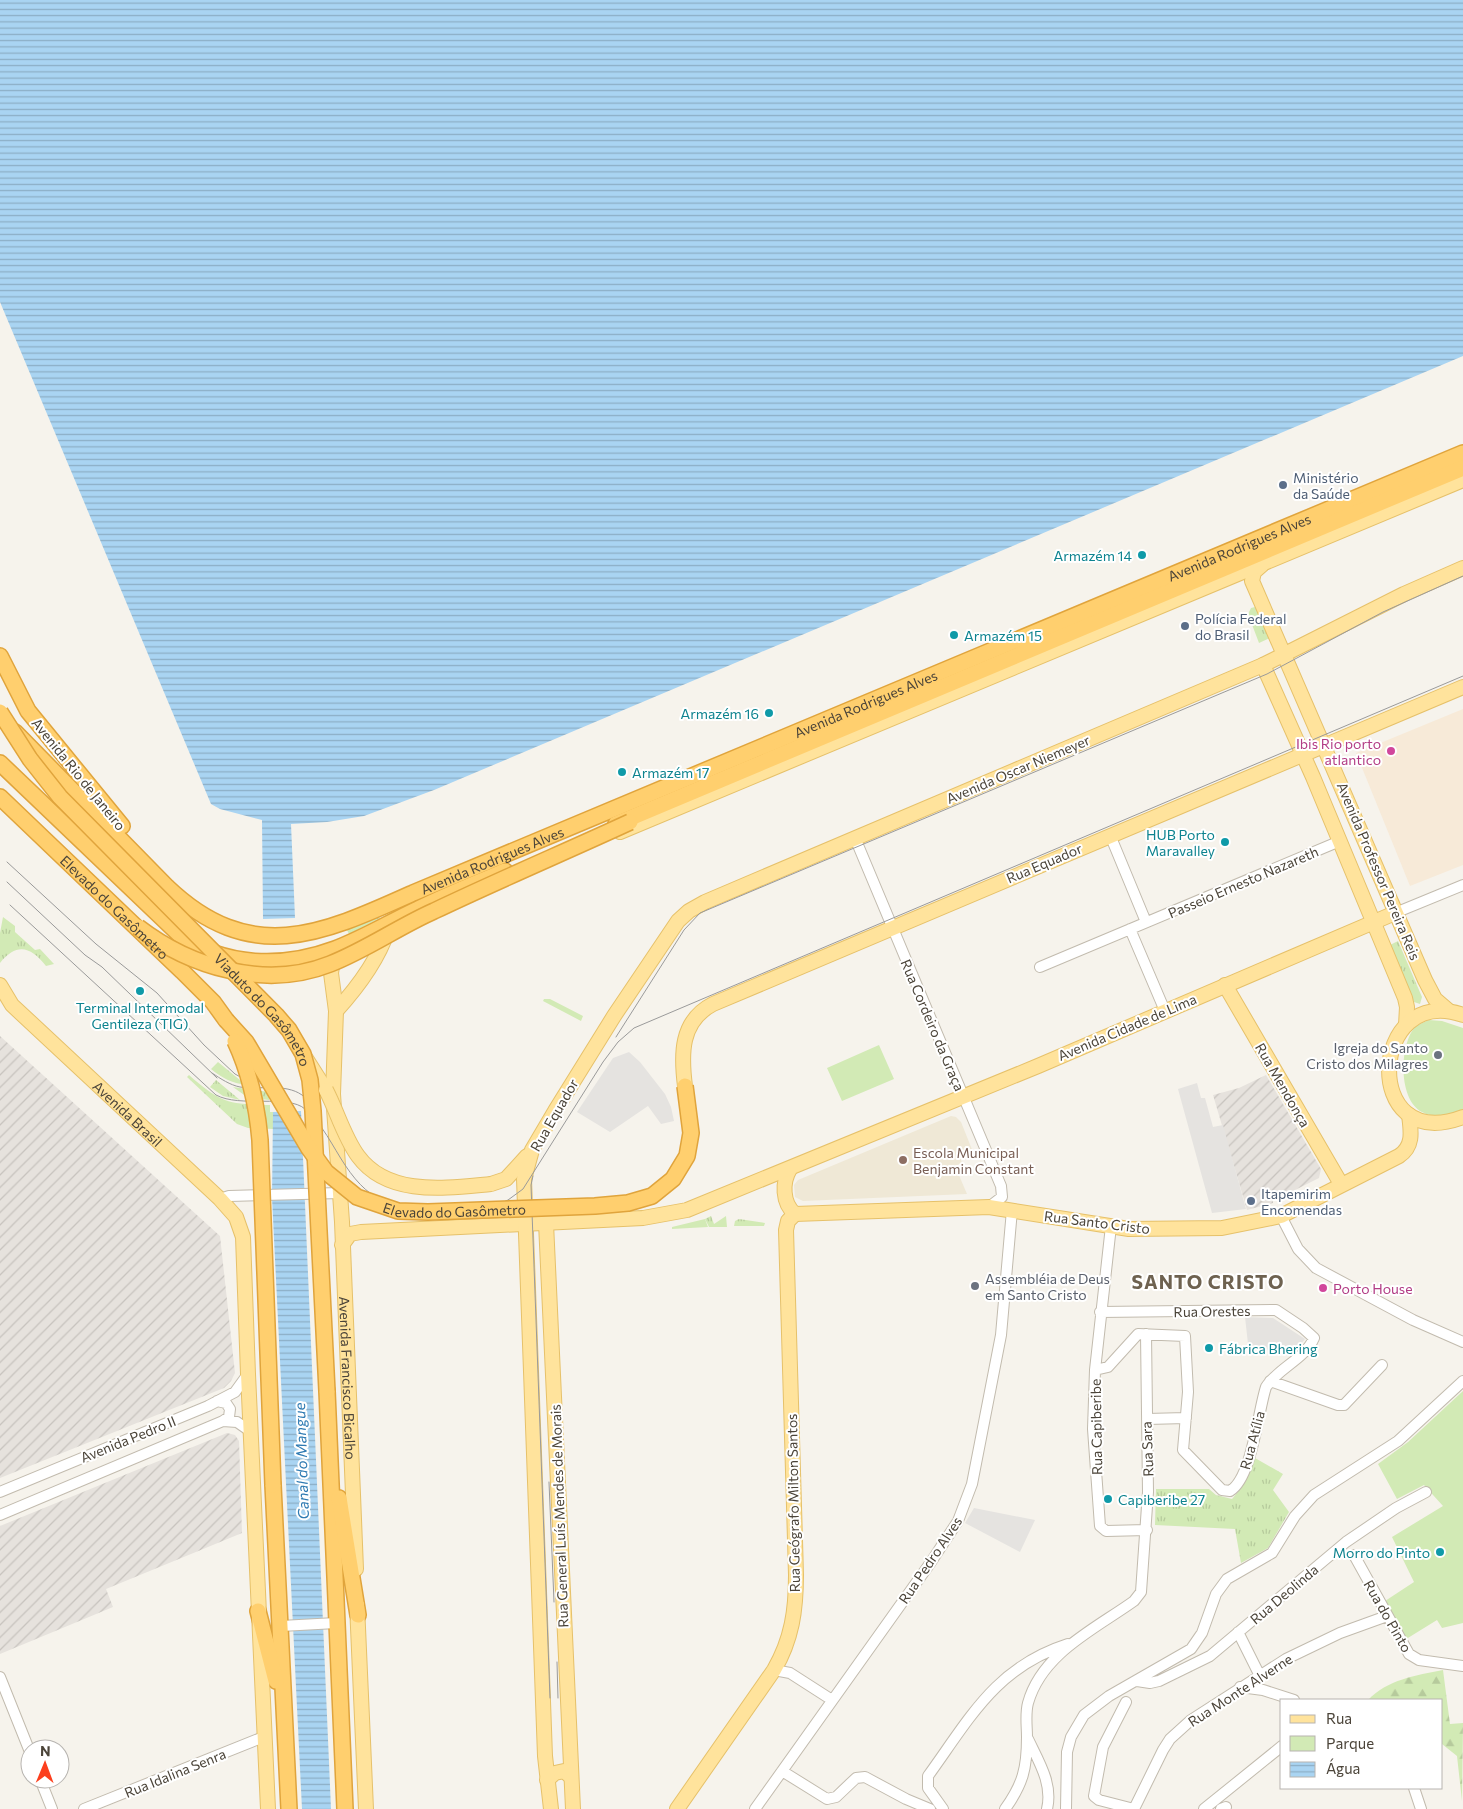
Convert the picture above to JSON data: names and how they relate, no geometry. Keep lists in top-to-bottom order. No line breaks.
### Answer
{"streets":{"highway":["Avenida Rodrigues Alves","Avenida Rio de Janeiro","Elevado do Gasômetro","Viaduto do Gasômetro","Avenida Francisco Bicalho"],"main road":["Avenida Oscar Niemeyer","Rua Equador","Avenida Professor Pereira Reis","Avenida Cidade de Lima","Rua Mendonça","Avenida Brasil","Rua Santo Cristo","Rua Geógrafo Milton Santos","Rua General Luís Mendes de Morais"],"street":["Passeio Ernesto Nazareth","Rua Cordeiro da Graça","Rua Orestes","Rua Capiberibe","Avenida Pedro II","Rua Atília","Rua Sara","Rua Pedro Alves","Rua Deolinda","Rua do Pinto","Rua Monte Alverne","Rua Idalina Senra"]},"crossings":[["Avenida Rodrigues Alves","Avenida Rio de Janeiro"],["Avenida Rodrigues Alves","Avenida Professor Pereira Reis"],["Avenida Rodrigues Alves","Avenida Francisco Bicalho"],["Avenida Oscar Niemeyer","Rua Equador"],["Avenida Oscar Niemeyer","Avenida Professor Pereira Reis"],["Avenida Oscar Niemeyer","Rua Cordeiro da Graça"],["Rua Equador","Avenida Professor Pereira Reis"],["Rua Equador","Elevado do Gasômetro"],["Rua Equador","Rua Cordeiro da Graça"],["Rua Equador","Avenida Cidade de Lima"],["Rua Equador","Rua General Luís Mendes de Morais"],["Avenida Professor Pereira Reis","Passeio Ernesto Nazareth"],["Avenida Professor Pereira Reis","Avenida Cidade de Lima"],["Viaduto do Gasômetro","Avenida Francisco Bicalho"],["Rua Cordeiro da Graça","Avenida Cidade de Lima"],["Rua Cordeiro da Graça","Rua Santo Cristo"],["Avenida Cidade de Lima","Rua Mendonça"],["Avenida Cidade de Lima","Avenida Francisco Bicalho"],["Avenida Cidade de Lima","Rua General Luís Mendes de Morais"],["Rua Mendonça","Rua Santo Cristo"],["Avenida Brasil","Avenida Pedro II"],["Rua Santo Cristo","Rua Geógrafo Milton Santos"],["Rua Santo Cristo","Rua Pedro Alves"],["Rua Orestes","Rua Atília"],["Rua Capiberibe","Rua Sara"],["Rua Atília","Rua Sara"],["Rua do Pinto","Rua Monte Alverne"]],"districts":["SANTO CRISTO"],"water":["Canal do Mangue"],"places":["Ministério da Saúde","Armazém 14","Polícia Federal do Brasil","Armazém 15","Armazém 16","Ibis Rio porto atlantico","Armazém 17","HUB Porto Maravalley","Terminal Intermodal Gentileza (TIG)","Igreja do Santo Cristo dos Milagres","Escola Municipal Benjamin Constant","Itapemirim Encomendas","Assembléia de Deus em Santo Cristo","Porto House","Fábrica Bhering","Capiberibe 27","Morro do Pinto"],"legend":["Rua","Parque","Água"],"north":"top"}
